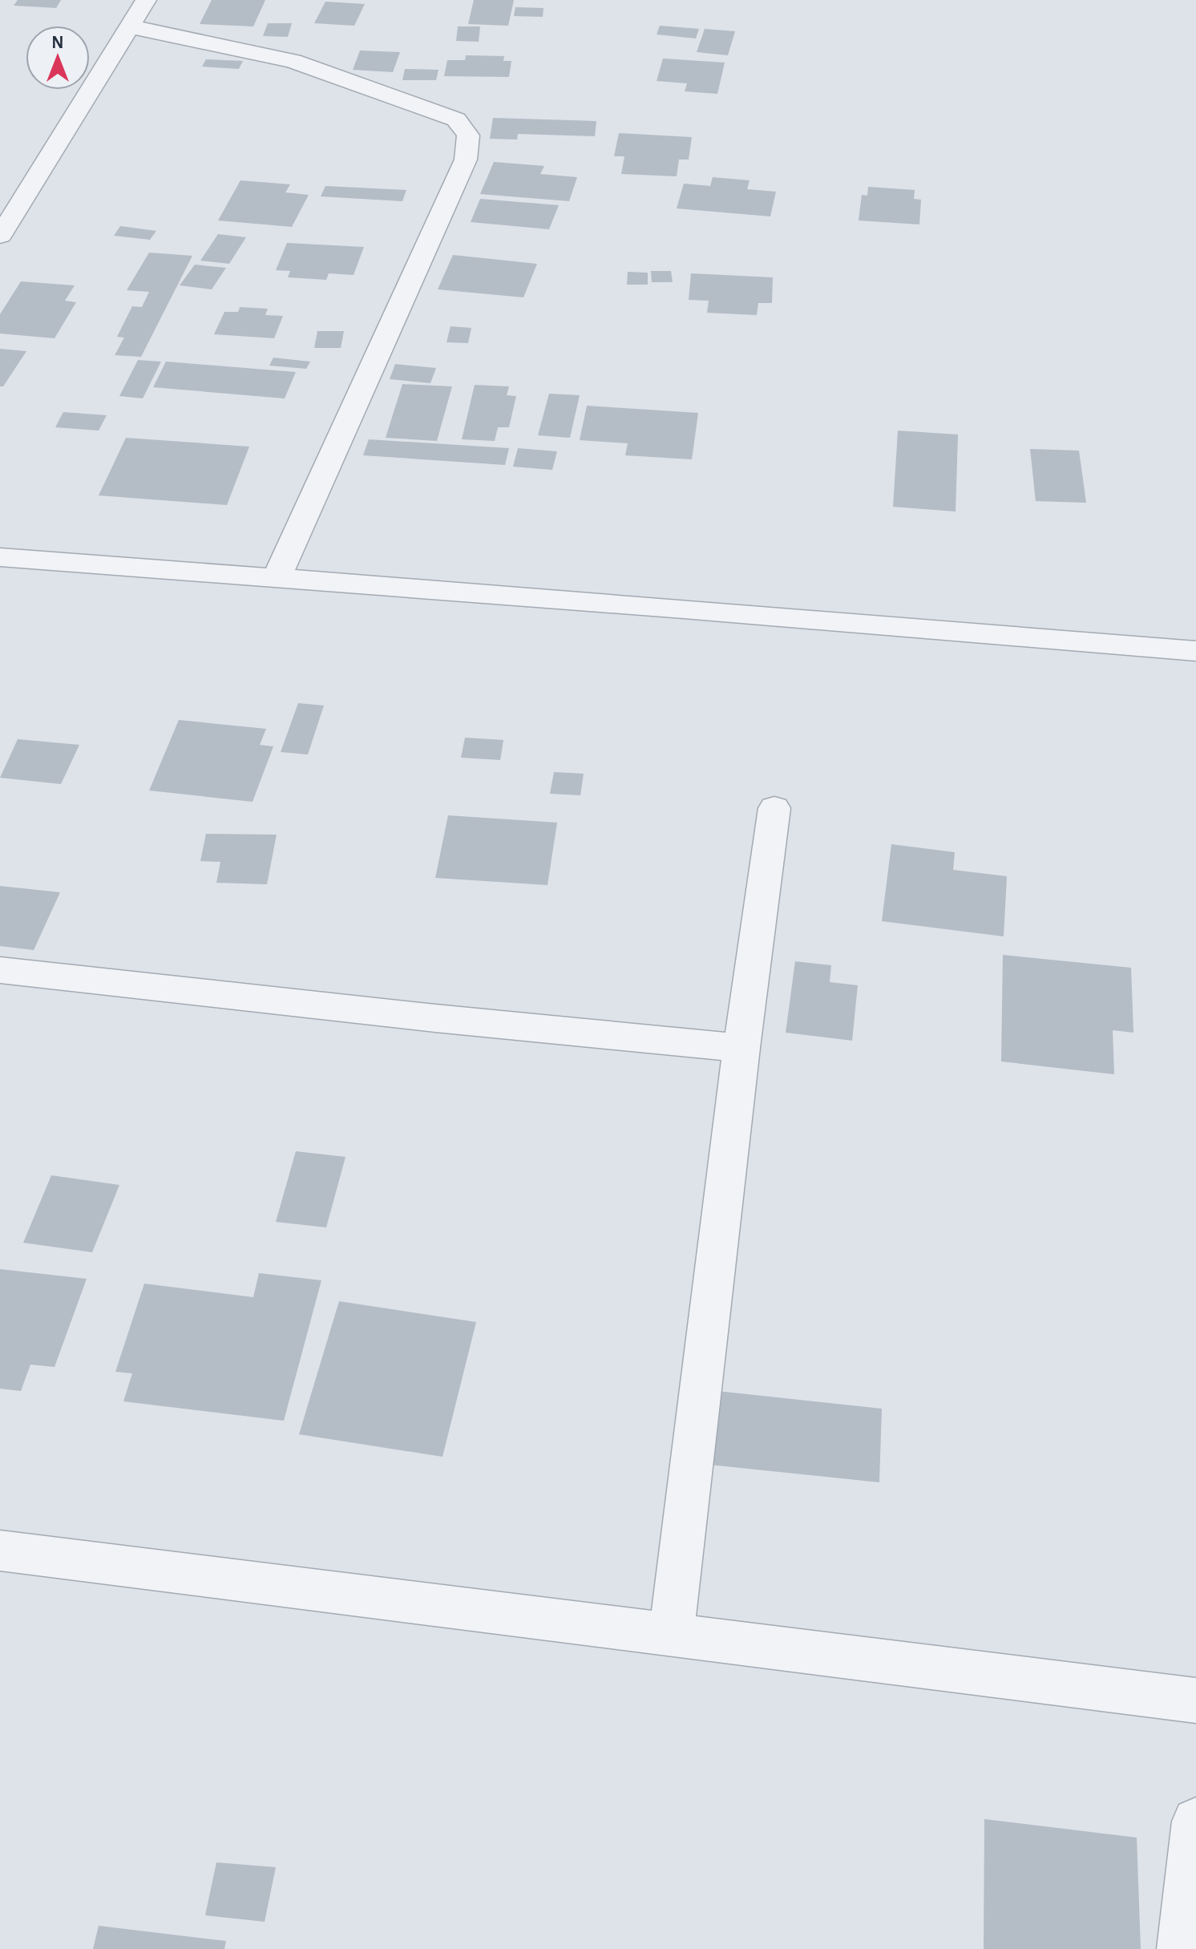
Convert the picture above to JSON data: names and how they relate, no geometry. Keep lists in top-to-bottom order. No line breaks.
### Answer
{"north":"top"}
